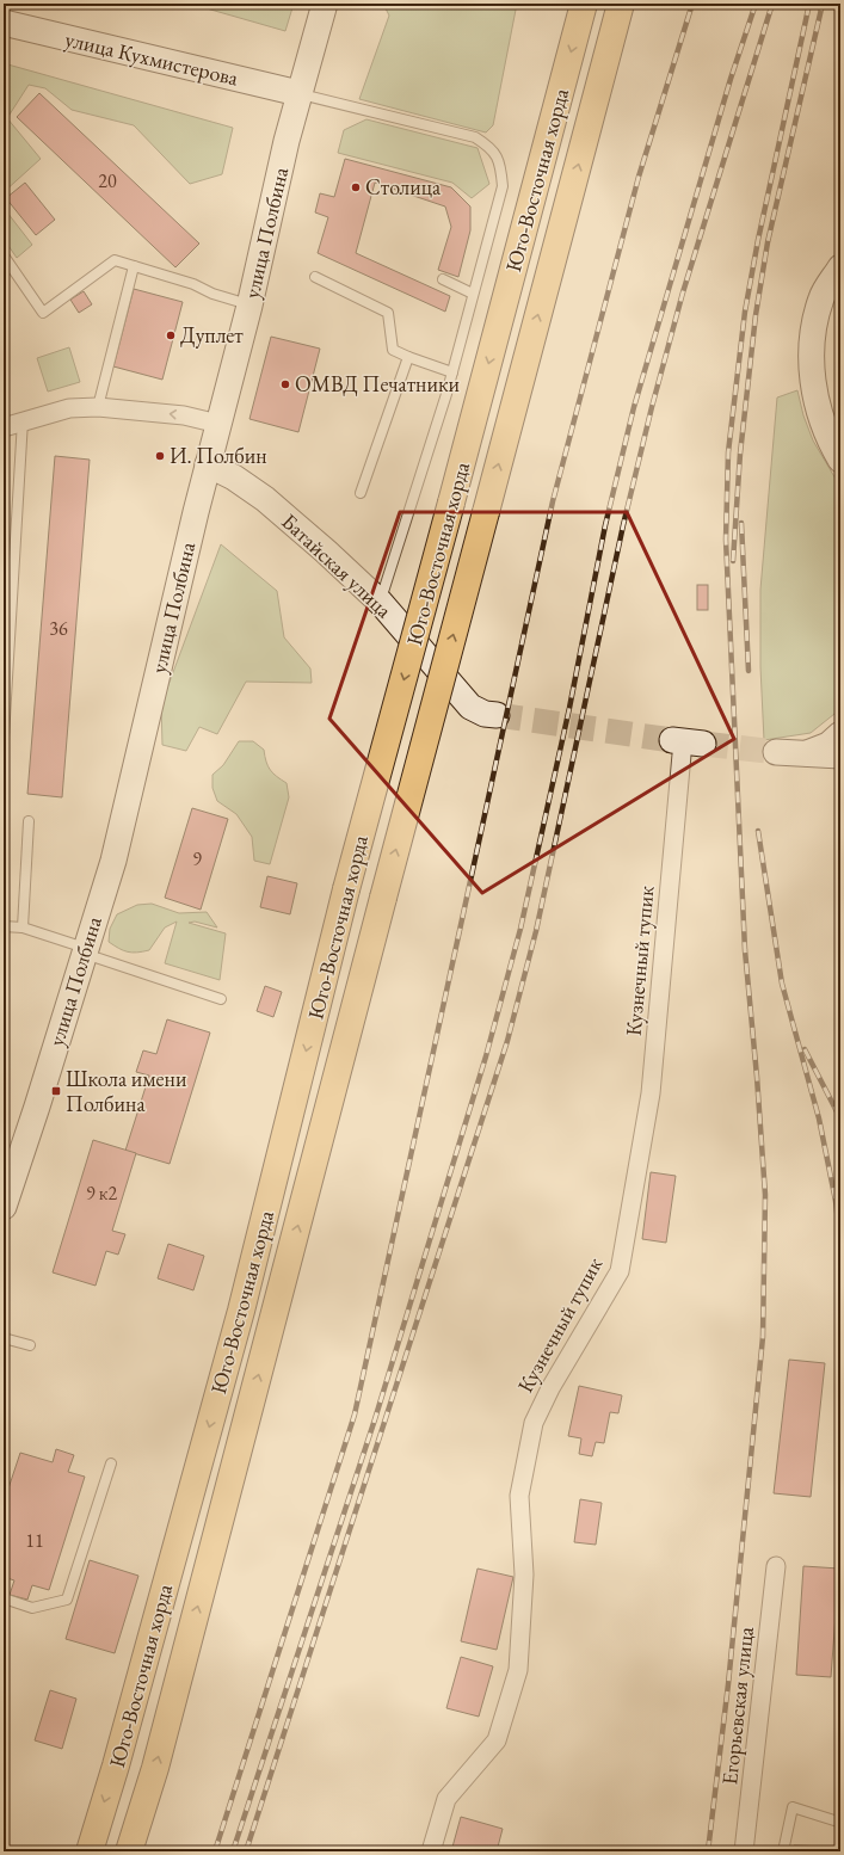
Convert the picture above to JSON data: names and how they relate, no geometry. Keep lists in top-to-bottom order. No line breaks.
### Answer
{"streets":{"main road":["улица Кухмистерова","Юго-Восточная хорда","улица Полбина","Батайская улица"],"street":["Кузнечный тупик","Егорьевская улица"]},"crossings":[["улица Кухмистерова","улица Полбина"],["улица Полбина","Батайская улица"]],"places":{"other":["Столица","Дуплет","ОМВД Печатники","И. Полбин"],"transit":["Школа имени Полбина"]},"house_numbers":["20","36","9","9 к2","11"]}
